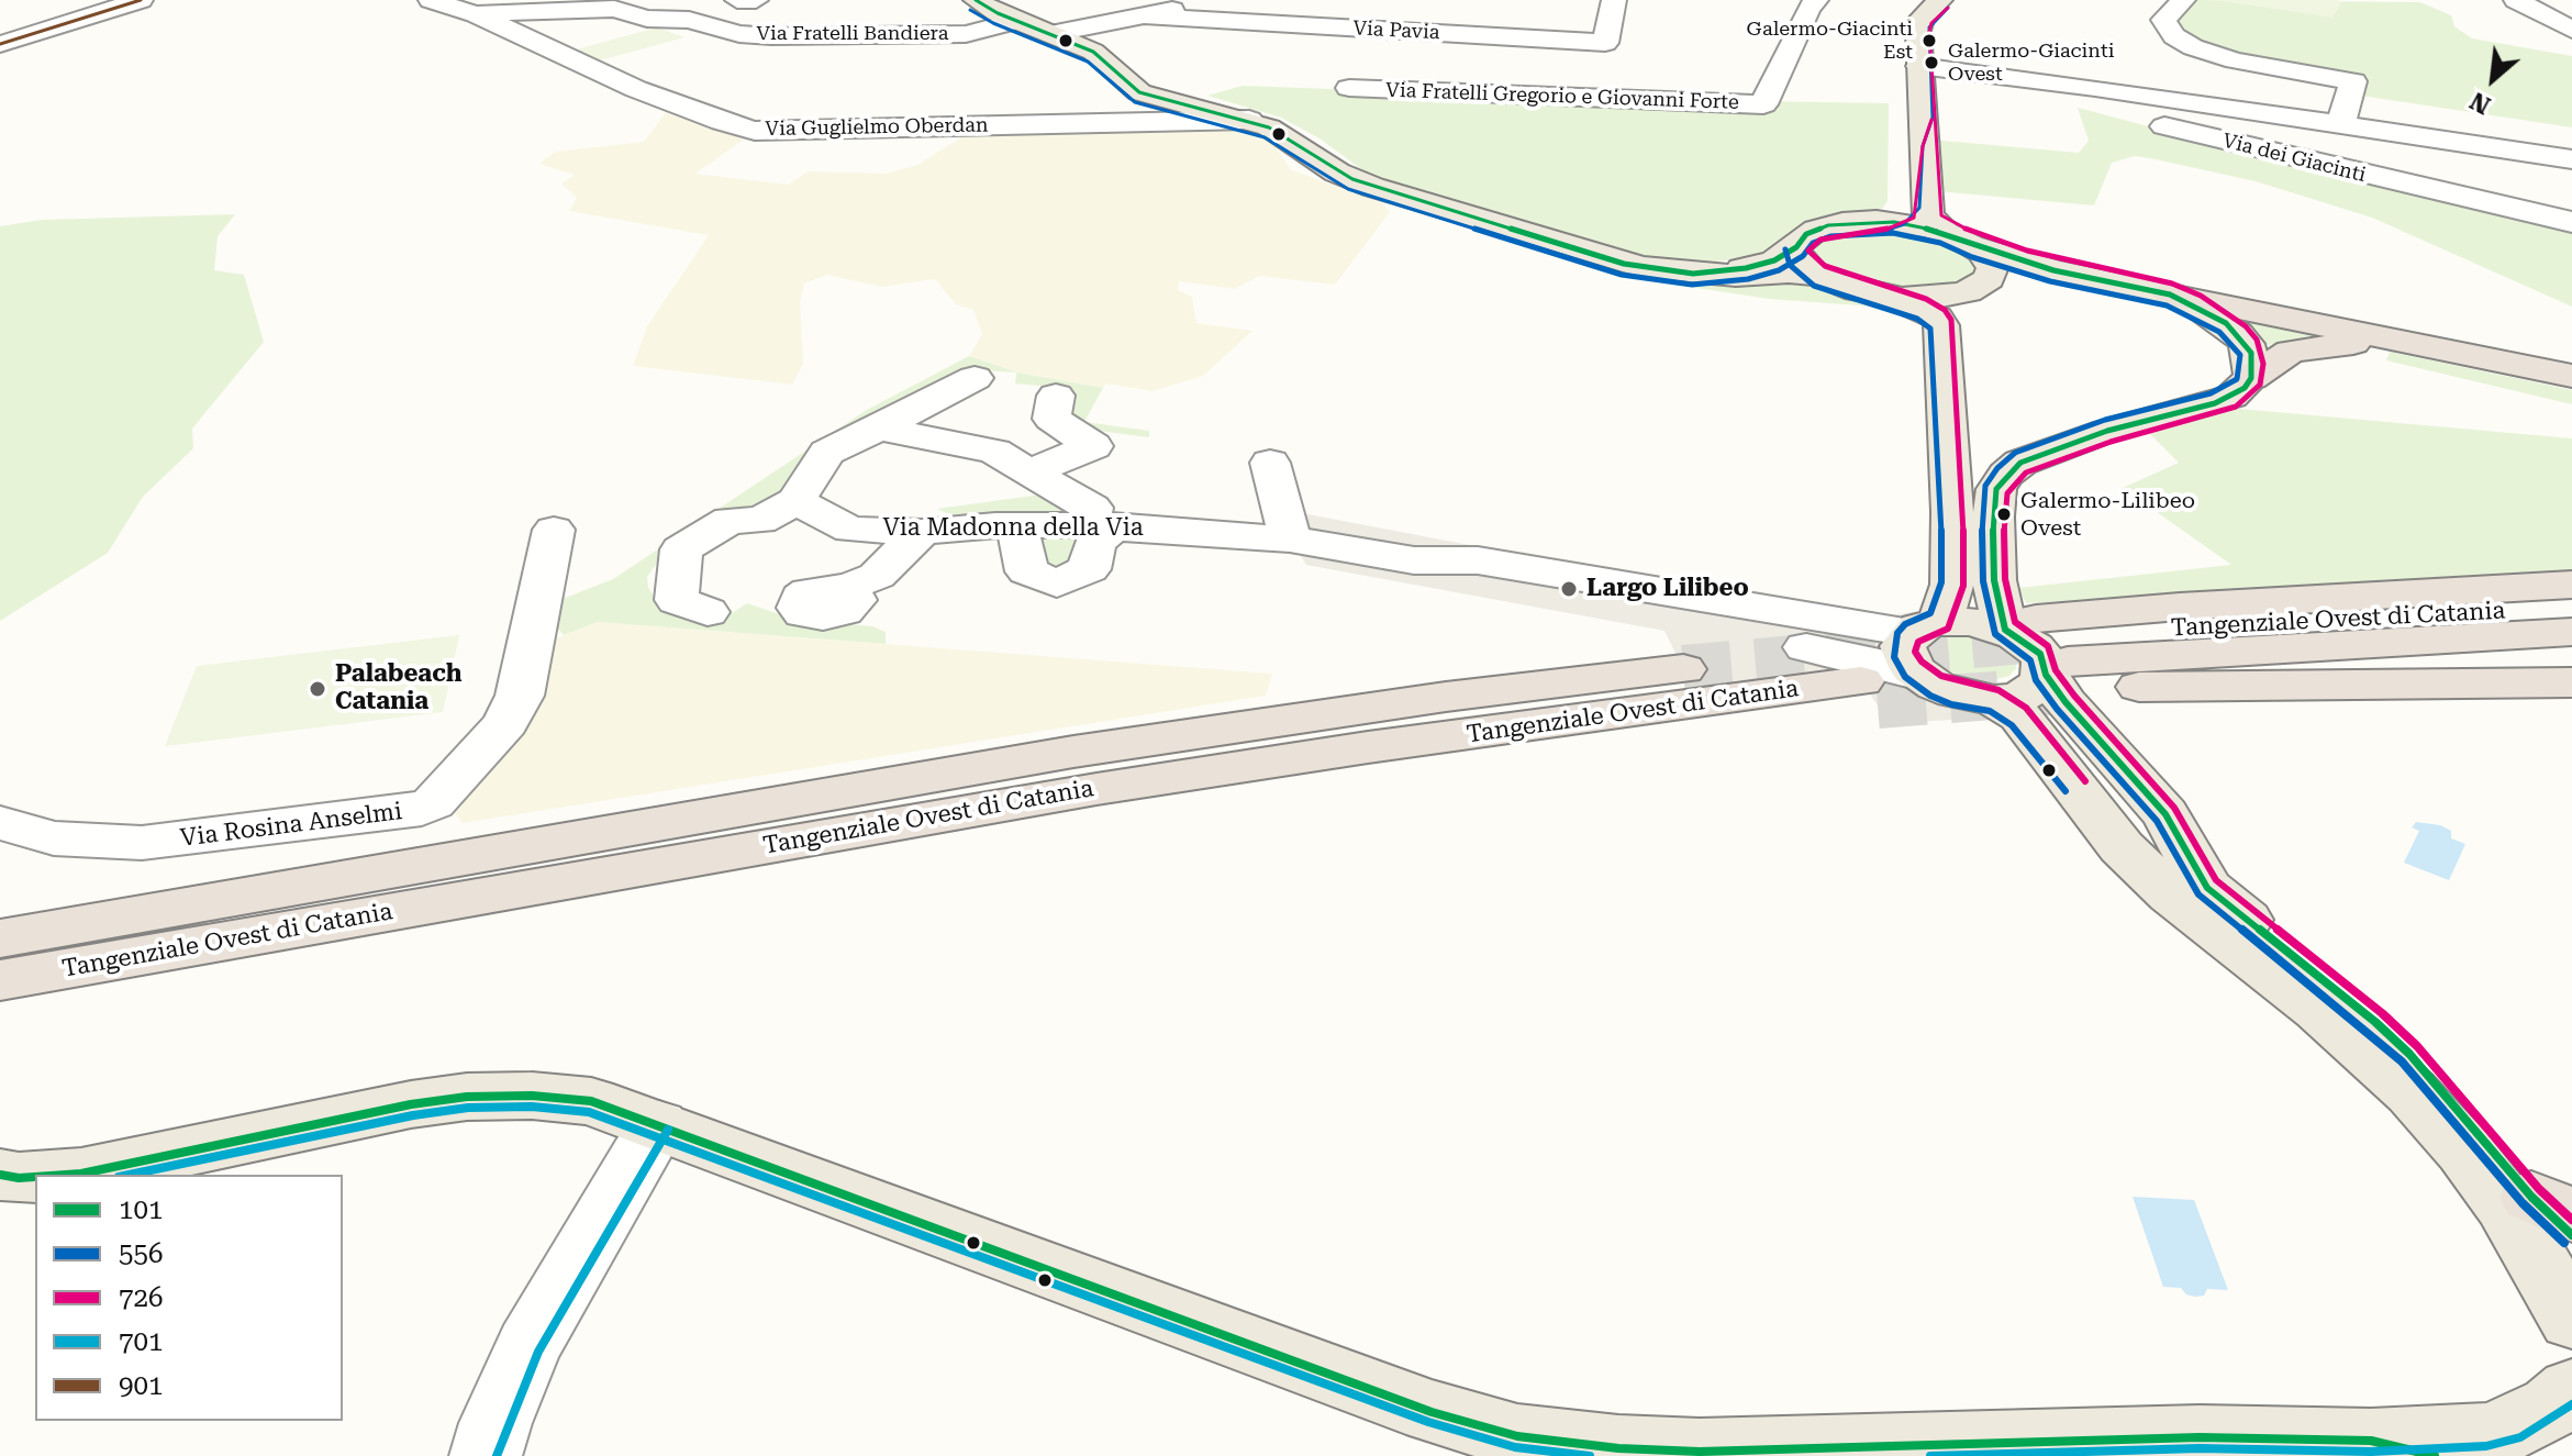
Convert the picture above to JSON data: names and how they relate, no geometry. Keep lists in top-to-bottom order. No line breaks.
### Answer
{"streets":{"highway":["Tangenziale Ovest di Catania"],"street":["Via Pavia","Via Fratelli Bandiera","Via Fratelli Gregorio e Giovanni Forte","Via Guglielmo Oberdan","Via dei Giacinti","Via Madonna della Via","Via Rosina Anselmi"]},"crossings":[["Via Fratelli Bandiera","Via Guglielmo Oberdan"],["Via Madonna della Via","Tangenziale Ovest di Catania"]],"places":["Galermo-Giacinti Est","Galermo-Giacinti Ovest","Galermo-Lilibeo Ovest","Largo Lilibeo","Palabeach Catania"],"lines":["transit line 101","transit line 901","transit line 556","transit line 726","transit line 701"],"legend":["101","556","726","701","901"],"north":"bottom left"}
